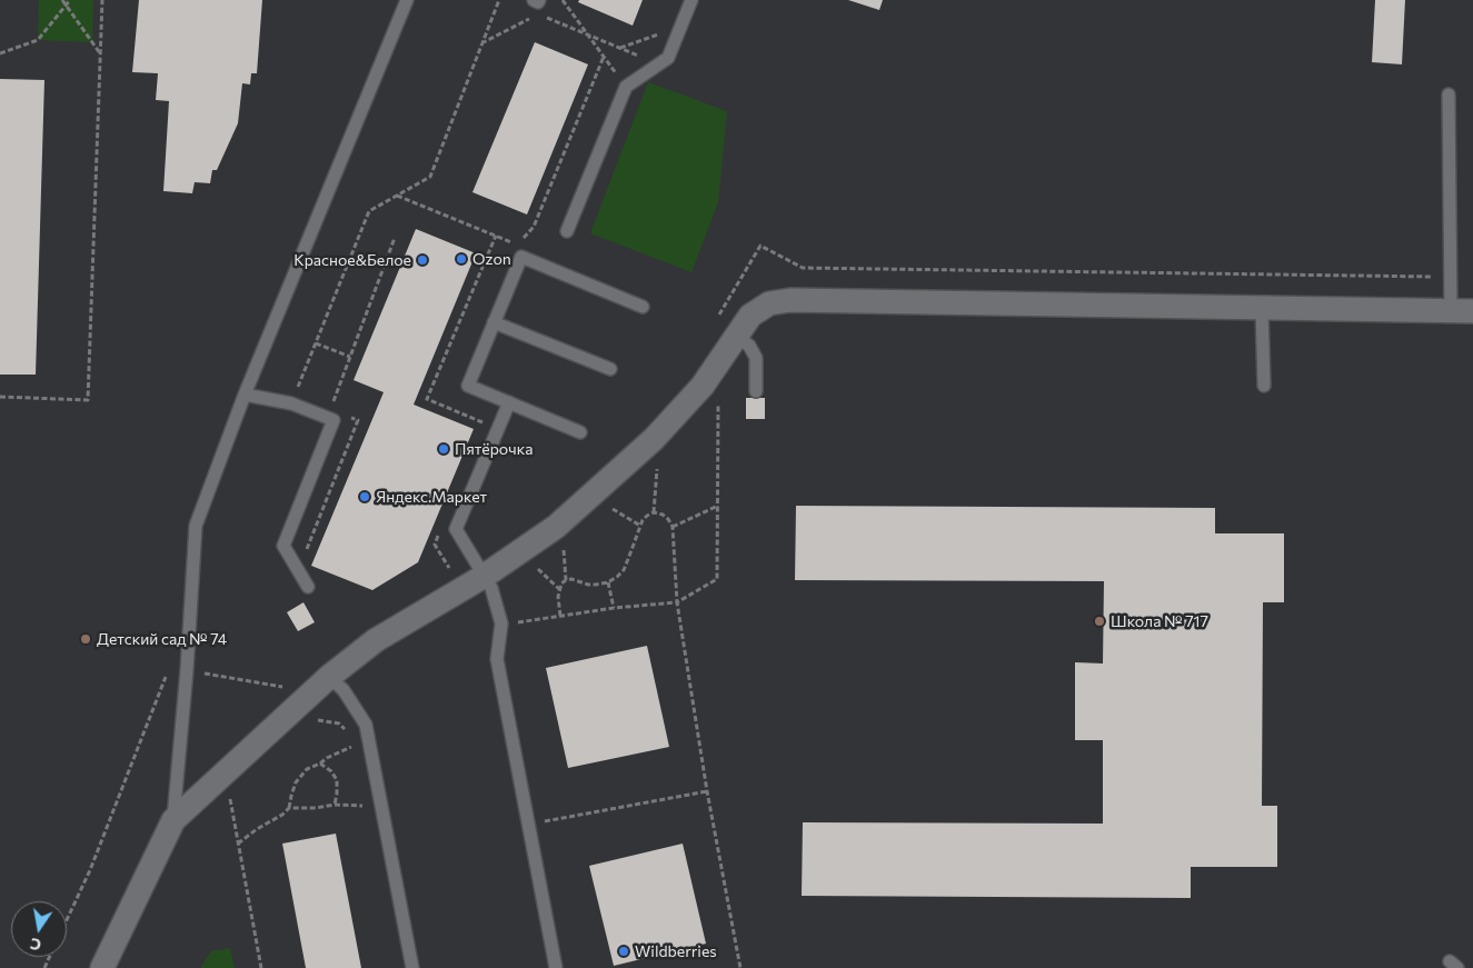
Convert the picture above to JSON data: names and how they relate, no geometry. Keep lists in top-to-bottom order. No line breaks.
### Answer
{"places":["Ozon","Красное&Белое","Пятёрочка","Яндекс.Маркет","Школа № 717","Детский сад № 74","Wildberries"],"north":"bottom"}
